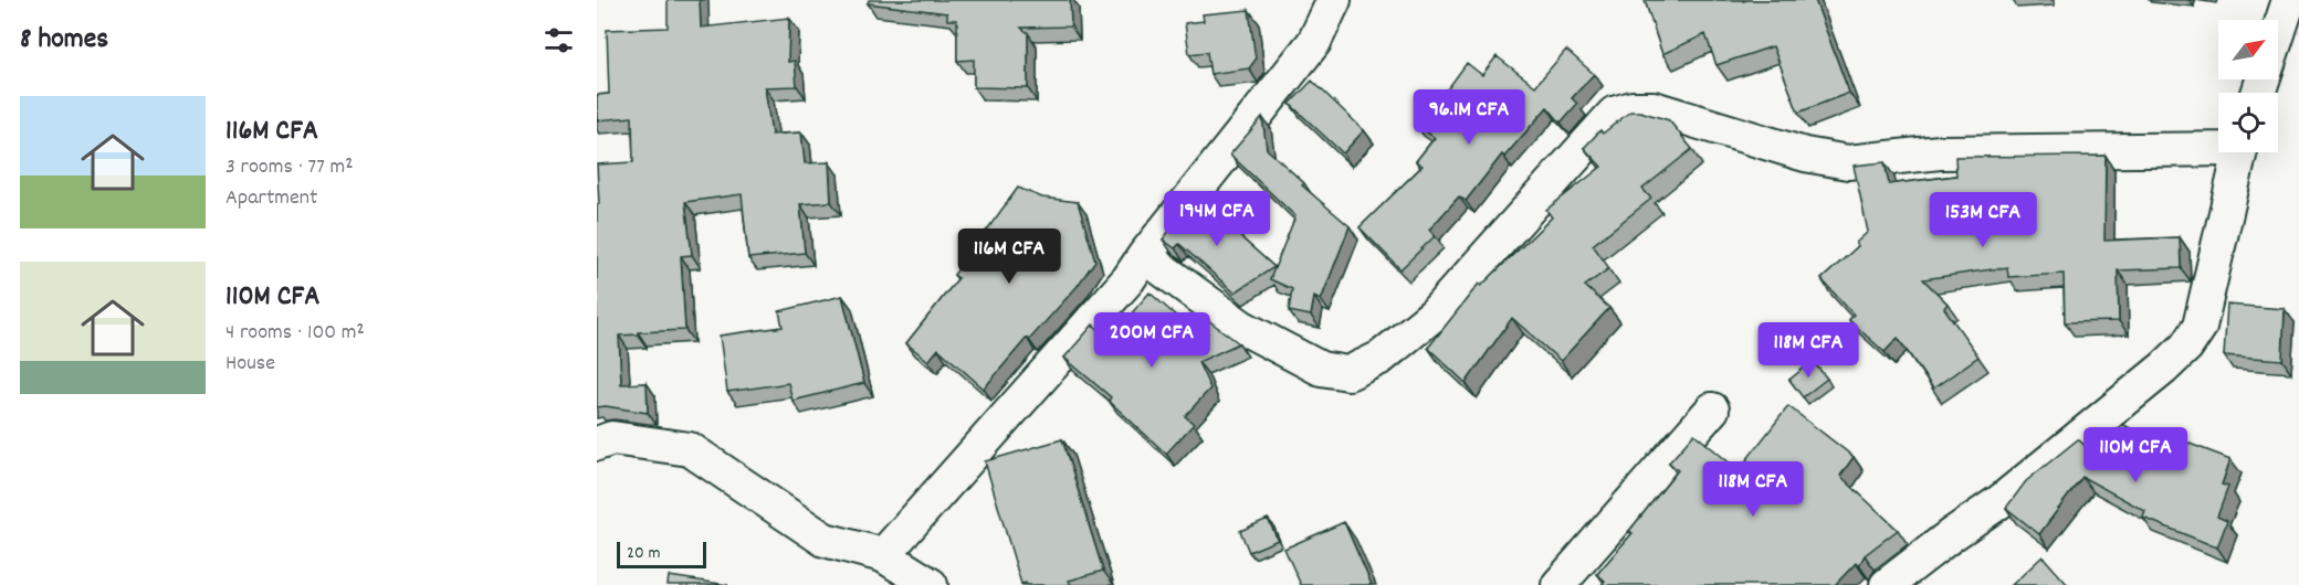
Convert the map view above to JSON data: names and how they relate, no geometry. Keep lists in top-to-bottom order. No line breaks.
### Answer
{"scale_bar":"20 m","north":"top right","page":{"heading":"8 homes","list":[{"name":"116M CFA","note":"3 rooms · 77 m² · Apartment"},{"name":"110M CFA","note":"4 rooms · 100 m² · House"}],"price":["96.1M CFA","194M CFA","153M CFA","116M CFA","200M CFA","118M CFA","110M CFA","118M CFA"],"scale":"20 m"}}
